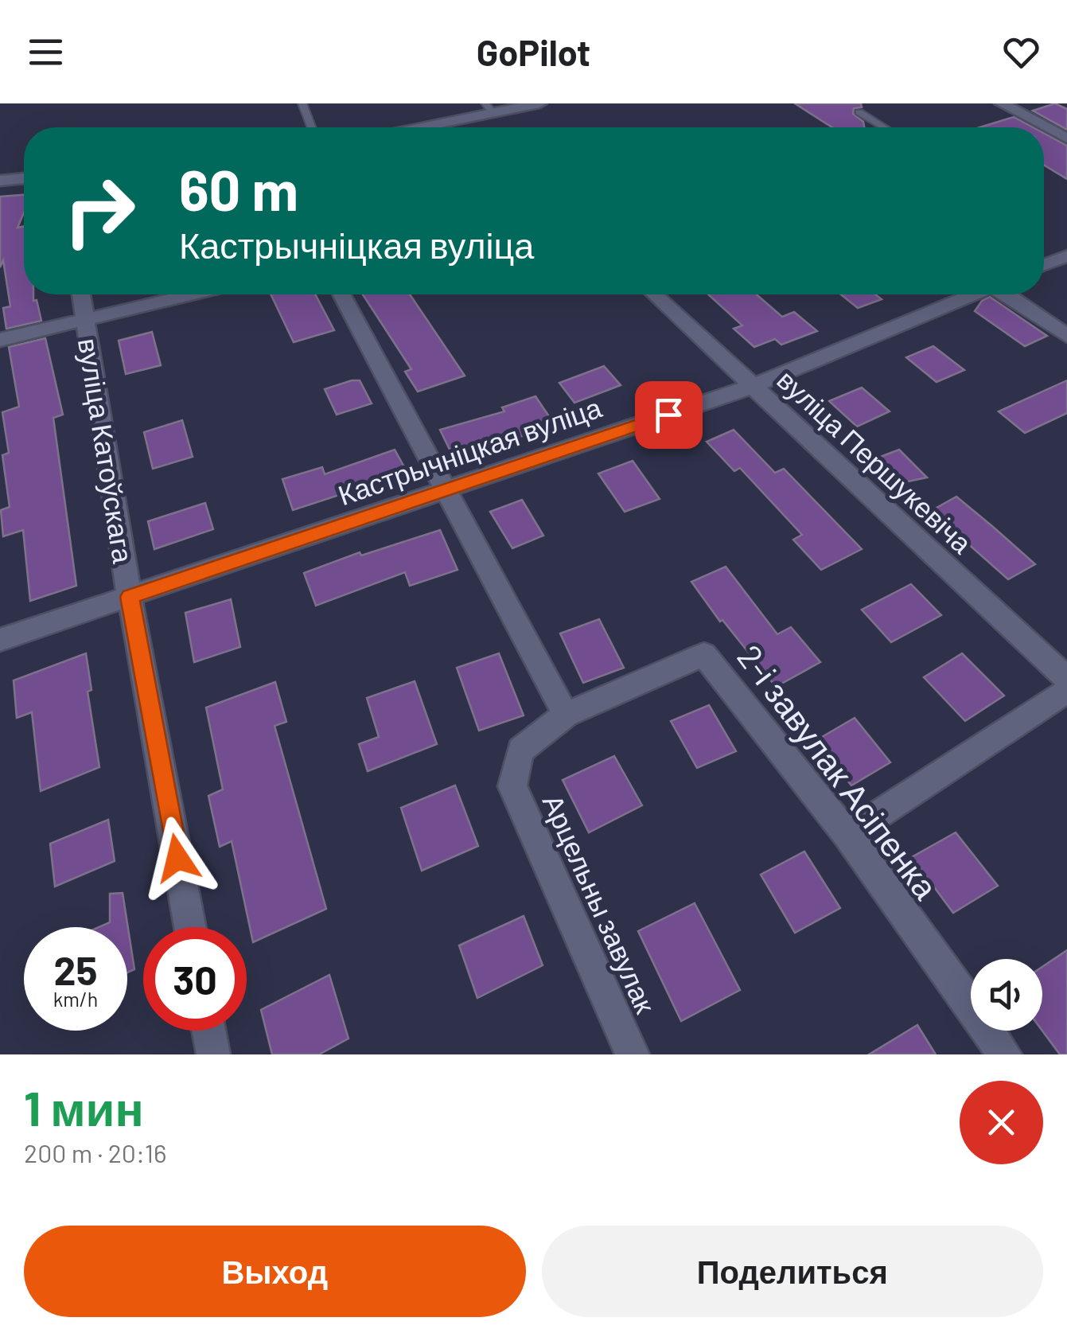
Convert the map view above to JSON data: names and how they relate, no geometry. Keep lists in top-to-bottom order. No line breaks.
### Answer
{"streets":{"street":["вуліца Катоўскага","Кастрычніцкая вуліца","вуліца Першукевіча","2-і завулак Асіпенка","Арцельны завулак"]},"crossings":[["вуліца Катоўскага","Кастрычніцкая вуліца"],["Кастрычніцкая вуліца","вуліца Першукевіча"],["2-і завулак Асіпенка","Арцельны завулак"]],"page":{"header":"GoPilot","turn":["60 m","Кастрычніцкая вуліца"],"speed":"25 km/h","limit":"30","heading":["1 мин","200 m · 20:16"],"buttons":["Выход","Поделиться"]}}
